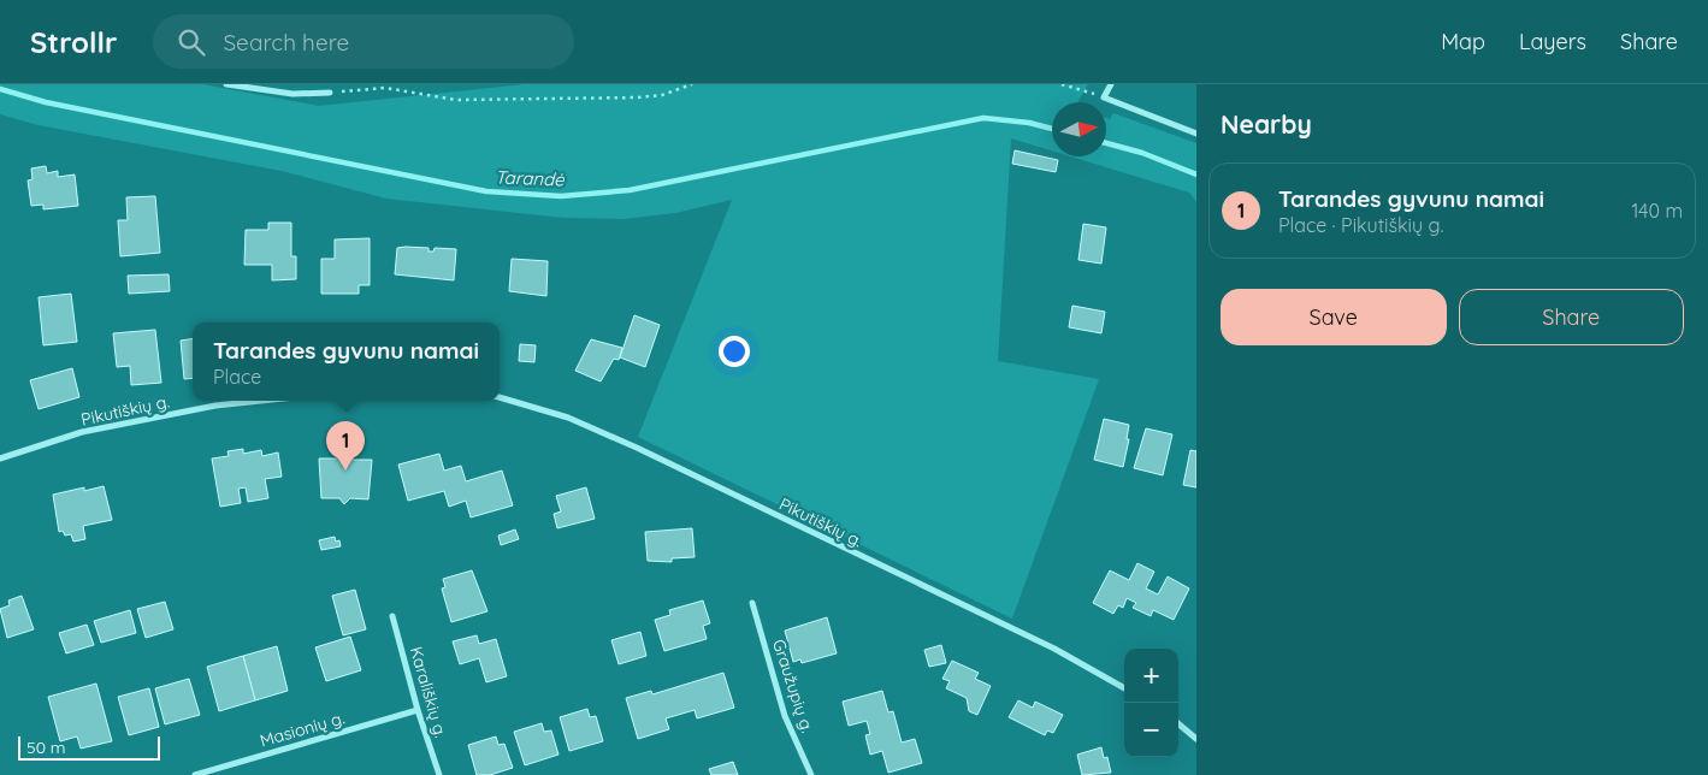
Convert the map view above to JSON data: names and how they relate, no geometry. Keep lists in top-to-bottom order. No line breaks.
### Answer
{"streets":{"street":["Pikutiškių g.","Graužupių g.","Karališkių g.","Masionių g."]},"crossings":[["Karališkių g.","Masionių g."]],"water":["Tarandė"],"scale_bar":"50 m","north":"right","page":{"header":"Strollr","search":"Search here","nav":["Map","Layers","Share"],"heading":"Nearby","list":[{"mark":"1","name":"Tarandes gyvunu namai","note":"Place · Pikutiškių g.","value":"140 m"}],"buttons":["Save","Share"],"popup":["Tarandes gyvunu namai","Place"],"pins":"1","map_buttons":["+","−"],"scale":"50 m"}}
